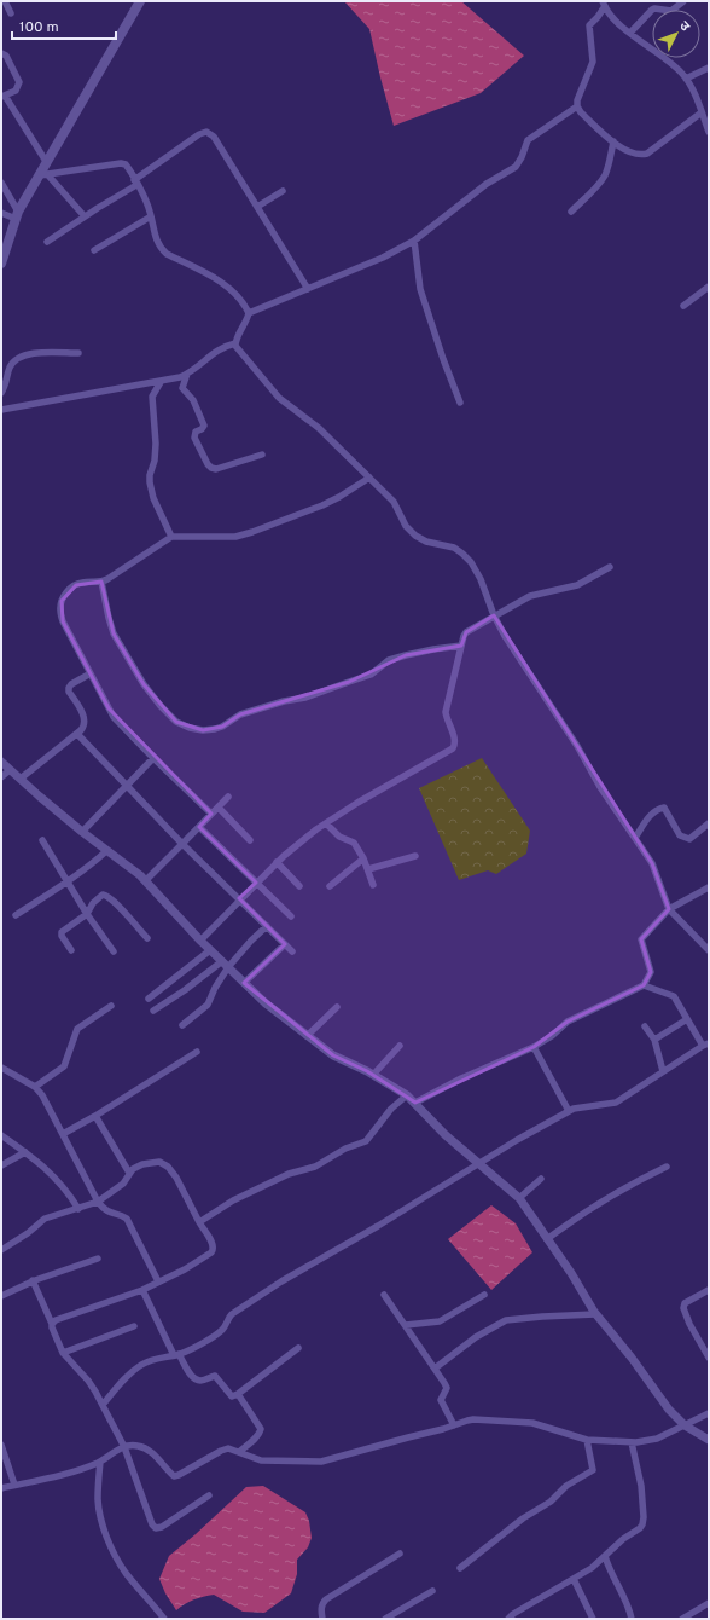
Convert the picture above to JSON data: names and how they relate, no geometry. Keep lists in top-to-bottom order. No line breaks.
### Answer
{"scale_bar":"100 m","north":"top right"}
